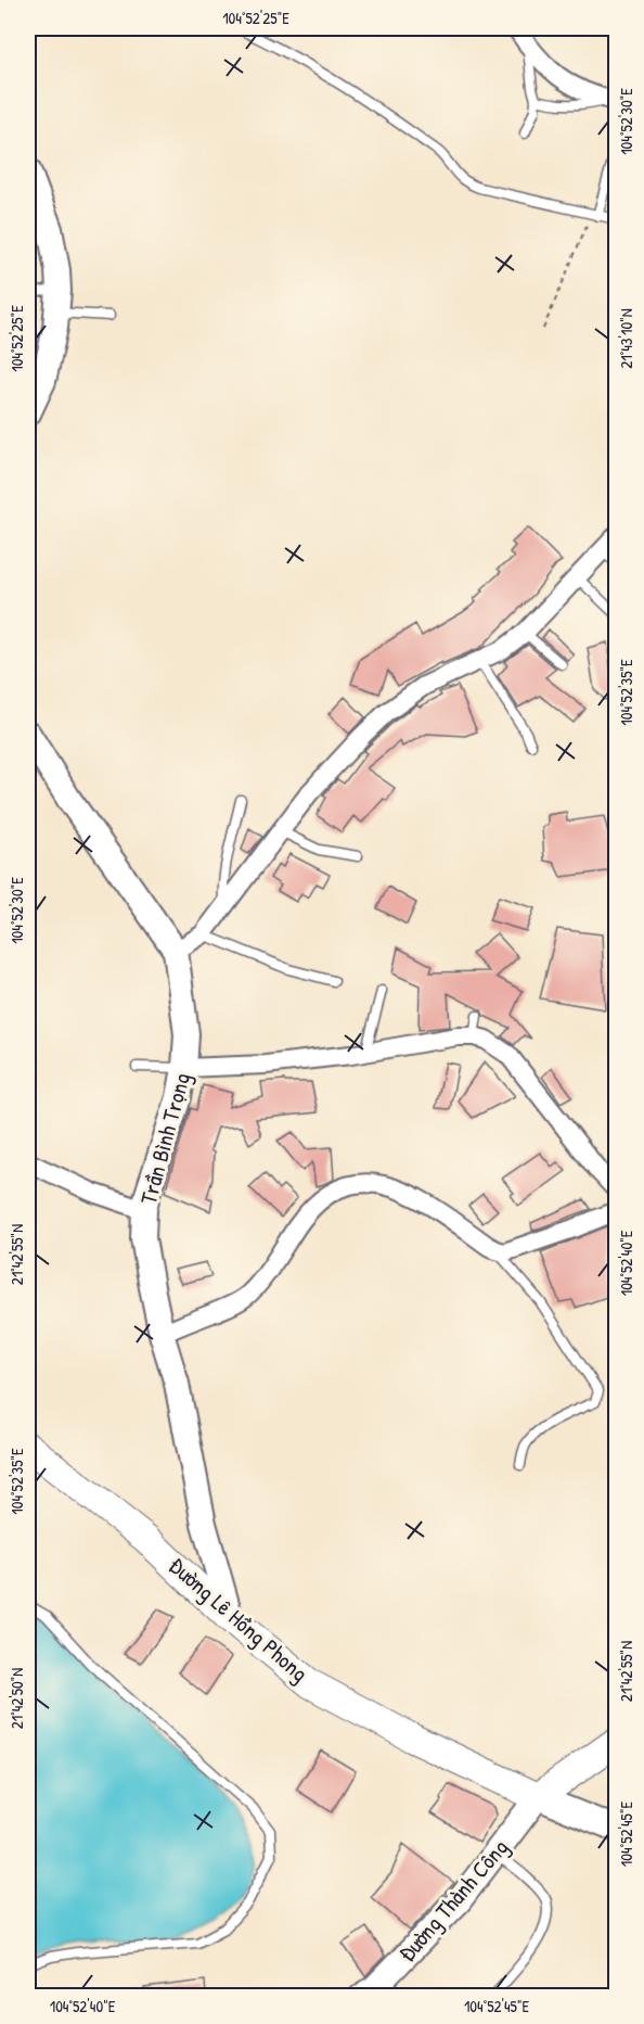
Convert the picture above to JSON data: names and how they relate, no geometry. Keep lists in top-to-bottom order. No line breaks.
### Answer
{"streets":{"main road":["Đường Lê Hồng Phong"],"street":["Trần Bình Trọng","Đường Thành Công"]},"crossings":[["Trần Bình Trọng","Đường Lê Hồng Phong"],["Đường Lê Hồng Phong","Đường Thành Công"]],"coordinates":["104°52'25\"E","104°52'30\"E","21°43'10\"N","104°52'35\"E","21°42'55\"N","104°52'40\"E","21°42'50\"N","104°52'45\"E"]}
